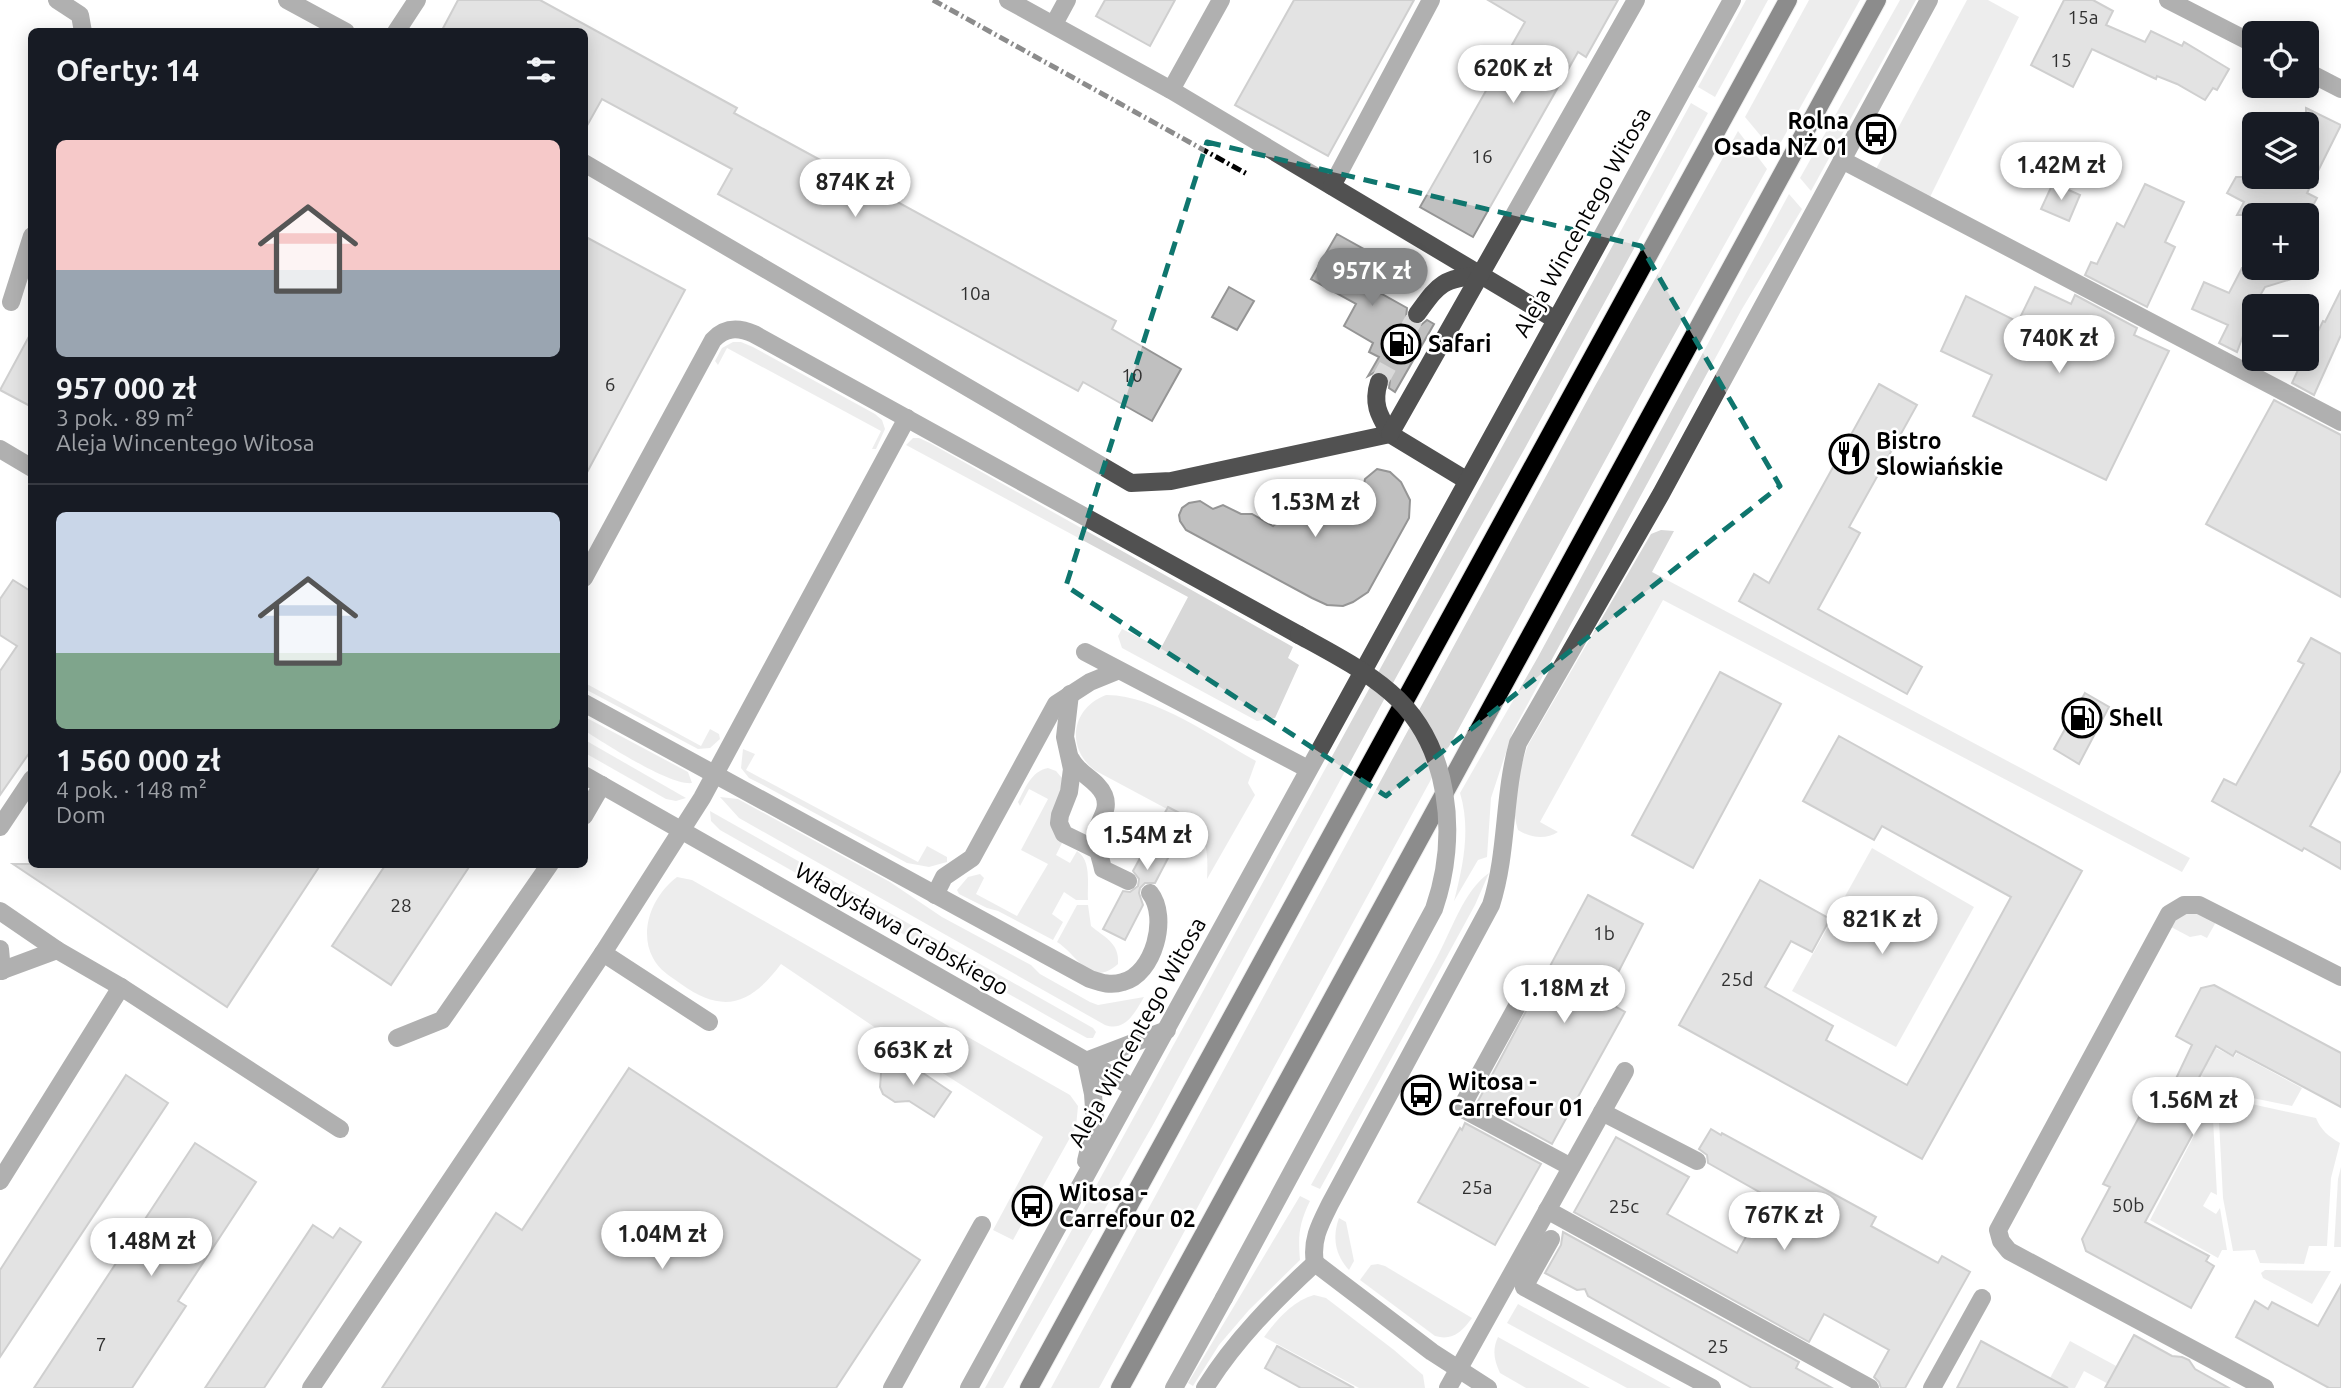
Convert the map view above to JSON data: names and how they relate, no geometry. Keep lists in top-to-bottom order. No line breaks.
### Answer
{"streets":{"street":["Aleja Wincentego Witosa","Władysława Grabskiego"]},"crossings":[["Aleja Wincentego Witosa","Władysława Grabskiego"]],"places":{"bus stop":["Rolna Osada NŻ 01","Witosa - Carrefour 01","Witosa - Carrefour 02"],"fuel station":["Safari","Shell"],"restaurant":["Bistro Slowiańskie"]},"house_numbers":["15a","15","16","10a","10","6","28","1b","25d","25a","50b","25c","7","25"],"page":{"map_buttons":["+","−"],"heading":"Oferty: 14","price":["620K zł","1.42M zł","874K zł","957K zł","740K zł","1.53M zł","1.54M zł","821K zł","1.18M zł","663K zł","1.56M zł","767K zł","1.04M zł","1.48M zł"],"list":[{"name":"957 000 zł","note":"3 pok. · 89 m² · Aleja Wincentego Witosa"},{"name":"1 560 000 zł","note":"4 pok. · 148 m² · Dom"}]}}
